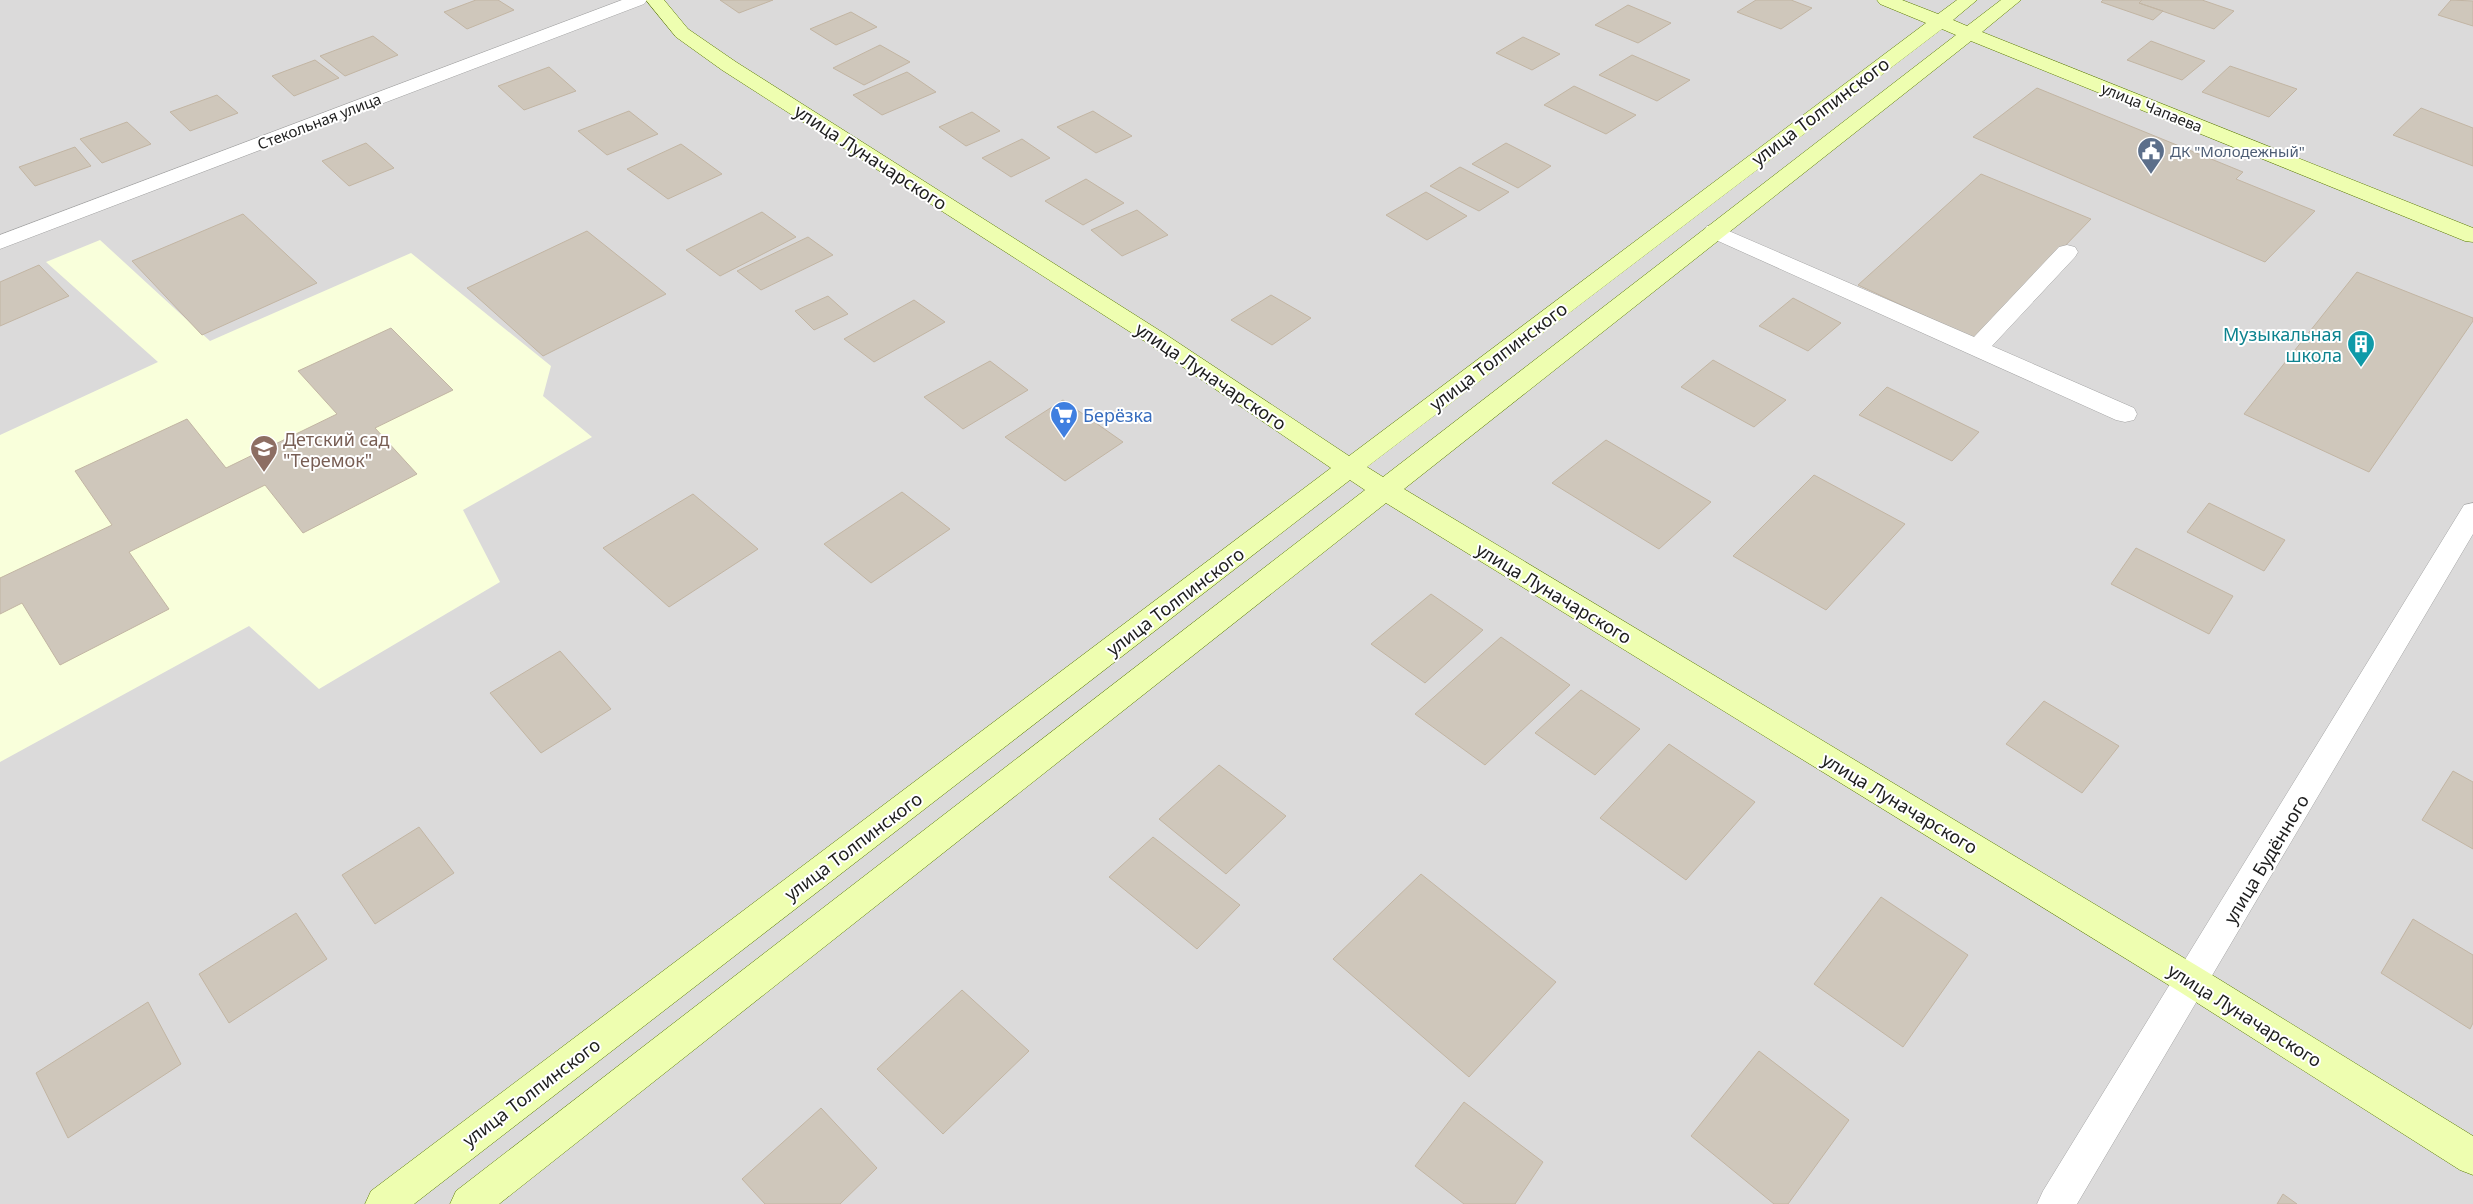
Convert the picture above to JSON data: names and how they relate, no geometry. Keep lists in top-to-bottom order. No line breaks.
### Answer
{"streets":{"main road":["улица Чапаева","улица Толпинского","улица Луначарского"],"street":["Стекольная улица","улица Будённого"]},"crossings":[["улица Чапаева","улица Толпинского"],["улица Толпинского","улица Луначарского"],["улица Луначарского","улица Будённого"]],"places":{"public building":["ДК \"Молодежный\""],"building":["Музыкальная школа"],"supermarket":["Берёзка"],"school or university":["Детский сад \"Теремок\""]}}
